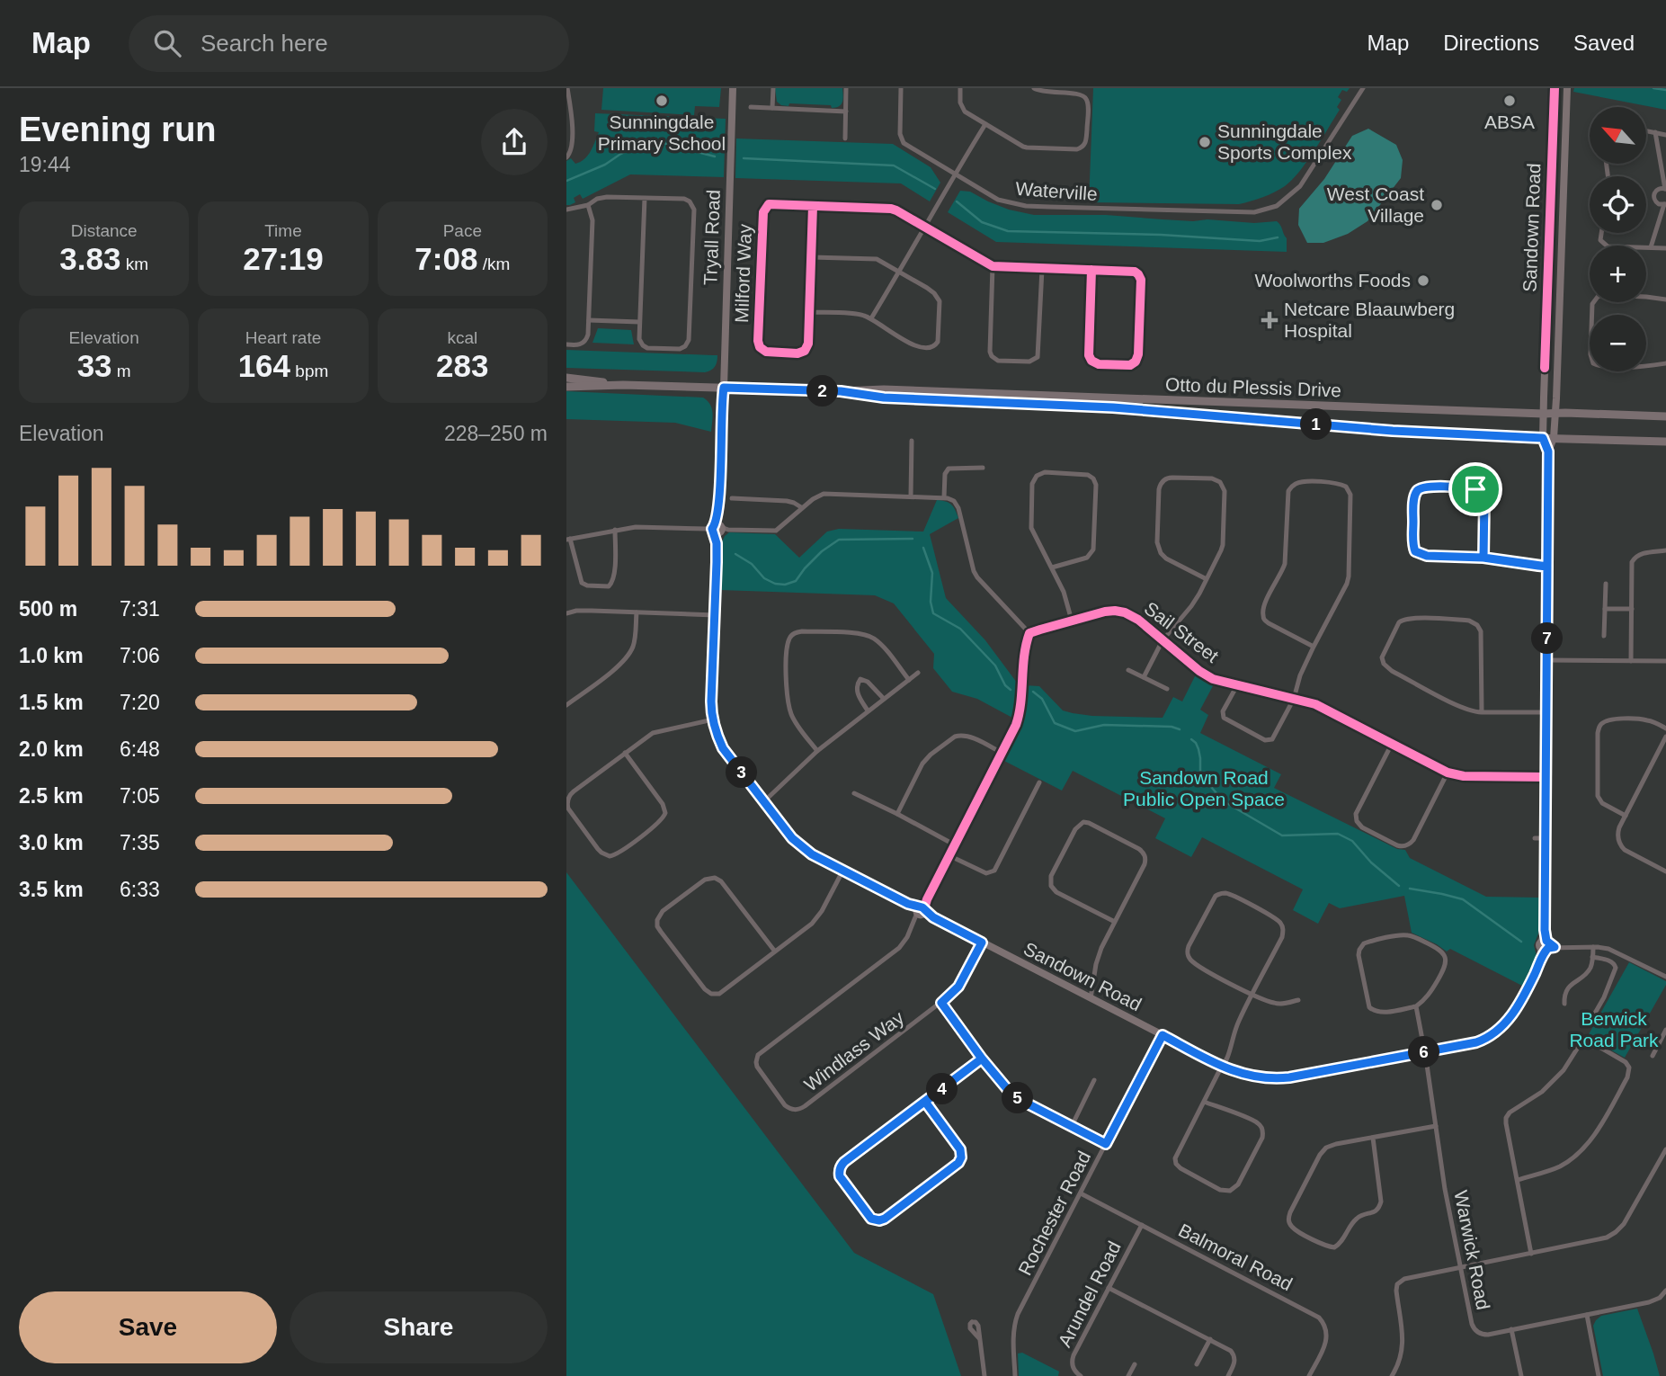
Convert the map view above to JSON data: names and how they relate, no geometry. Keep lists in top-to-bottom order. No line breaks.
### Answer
{"streets":{"main road":["Otto du Plessis Drive"],"street":["Waterville","Sandown Road","Tryall Road","Milford Way","Sail Street","Windlass Way","Rochester Road","Warwick Road","Balmoral Road","Arundel Road"]},"crossings":[["Sandown Road","Tryall Road"],["Sandown Road","Otto du Plessis Drive"],["Sandown Road","Sail Street"],["Sandown Road","Windlass Way"],["Sandown Road","Rochester Road"],["Sandown Road","Warwick Road"],["Tryall Road","Otto du Plessis Drive"],["Rochester Road","Balmoral Road"],["Balmoral Road","Arundel Road"]],"parks":["Sandown Road Public Open Space","Berwick Road Park"],"places":{"other":["Sunningdale Primary School","ABSA","Sunningdale Sports Complex","West Coast Village","Woolworths Foods"],"health":["Netcare Blaauwberg Hospital"]},"north":"top left","page":{"header":"Map","search":"Search here","nav":["Map","Directions","Saved"],"heading":["Evening run","19:44"],"map_buttons":["+","−"],"stats":[["Distance","3.83 km"],["Time","27:19"],["Pace","7:08 /km"],["Elevation","33 m"],["Heart rate","164 bpm"],["kcal","283"]],"pins":["2","1","7","3","6","4","5"],"chart":["Elevation","228–250 m"],"list":[{"name":"500 m","note":"7:31"},{"name":"1.0 km","note":"7:06"},{"name":"1.5 km","note":"7:20"},{"name":"2.0 km","note":"6:48"},{"name":"2.5 km","note":"7:05"},{"name":"3.0 km","note":"7:35"},{"name":"3.5 km","note":"6:33"}],"buttons":["Save","Share"]}}
